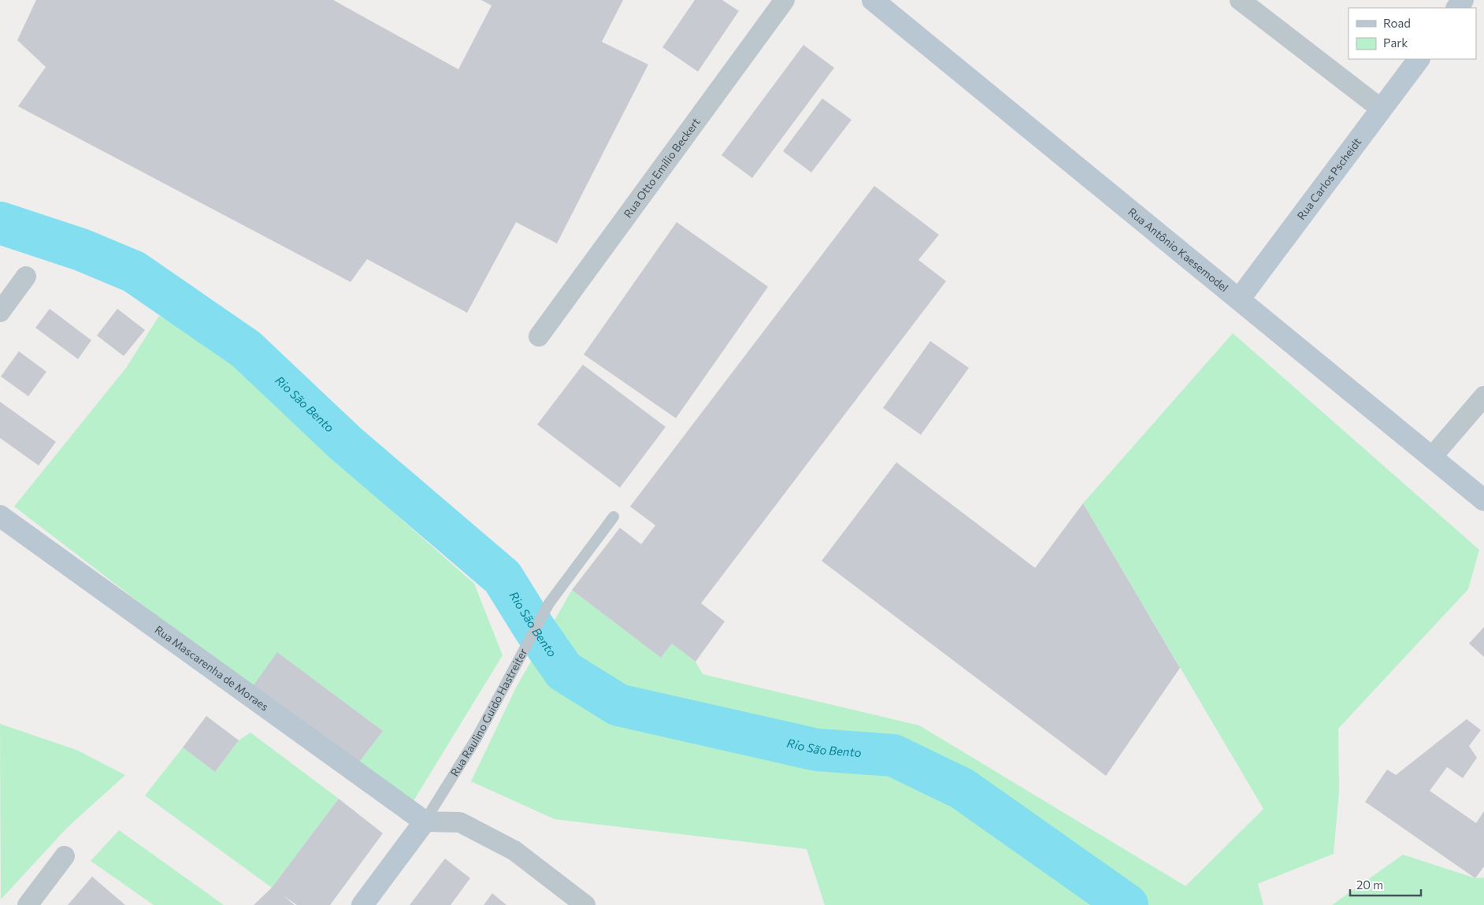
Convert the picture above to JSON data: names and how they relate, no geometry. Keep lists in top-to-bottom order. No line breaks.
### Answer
{"streets":{"main road":["Rua Carlos Pscheidt","Rua Antônio Kaesemodel","Rua Mascarenha de Moraes","Rua Raulino Guido Hastreiter"],"street":["Rua Otto Emílio Beckert"]},"crossings":[["Rua Carlos Pscheidt","Rua Antônio Kaesemodel"],["Rua Mascarenha de Moraes","Rua Raulino Guido Hastreiter"]],"water":["Rio São Bento"],"legend":["Road","Park"],"scale_bar":"20 m"}
